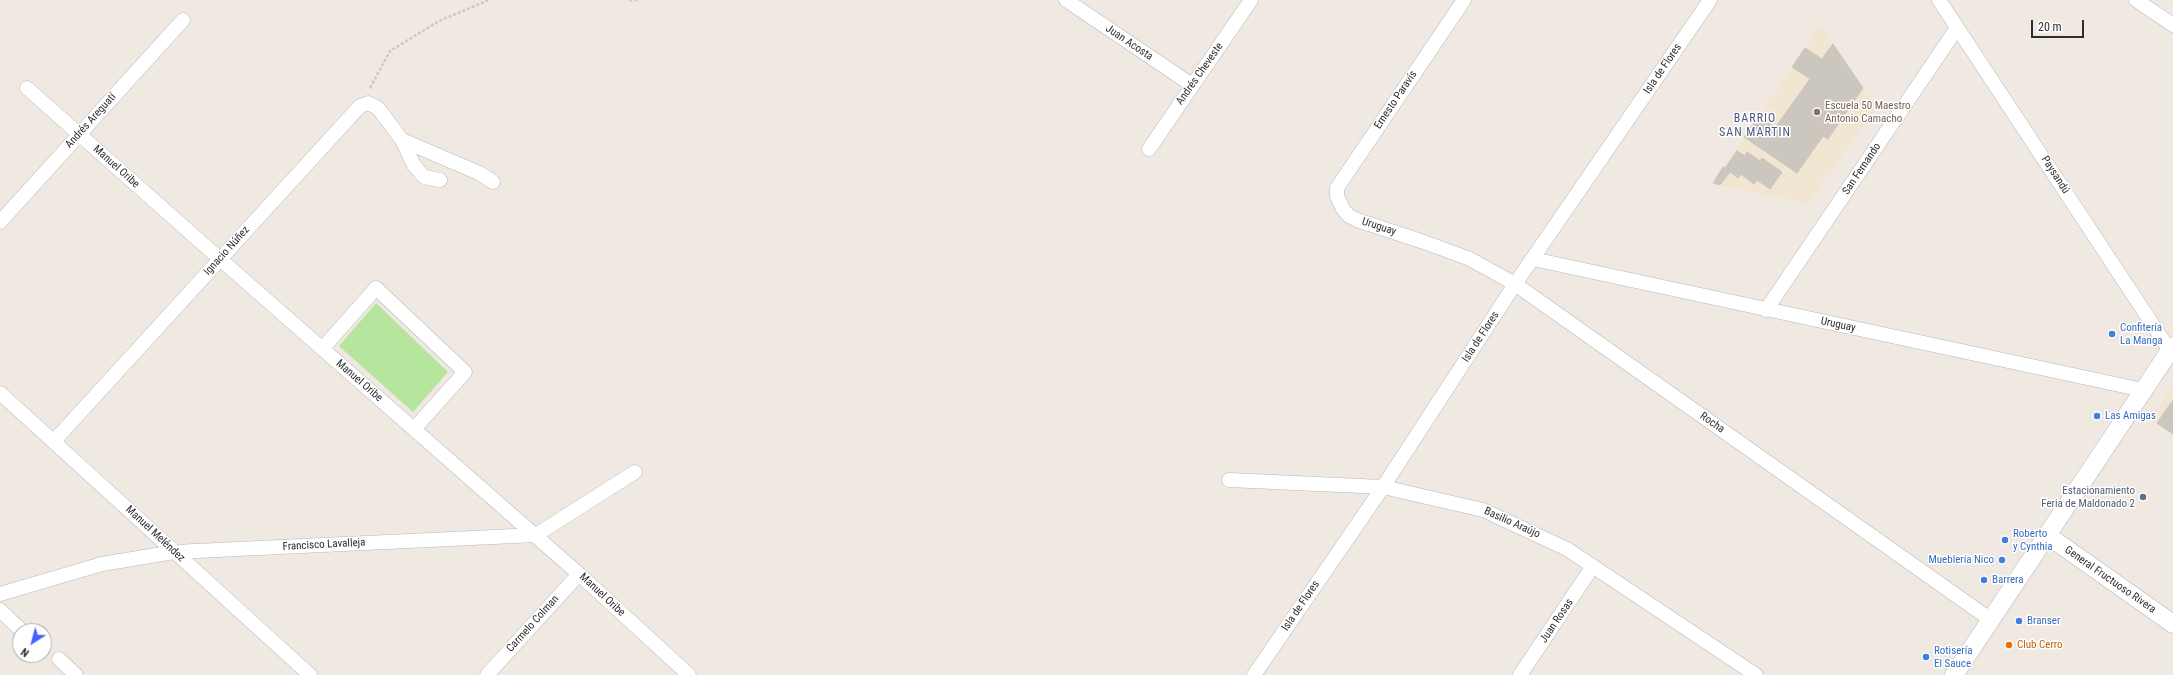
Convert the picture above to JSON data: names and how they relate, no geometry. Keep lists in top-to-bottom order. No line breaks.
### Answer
{"streets":{"street":["Juan Acosta","Isla de Flores","Andrés Cheveste","Ernesto Paravís","Andrés Areguatí","Manuel Oribe","San Fernando","Paysandú","Uruguay","Ignacio Núñez","Rocha","Basilio Araújo","Manuel Meléndez","Francisco Lavalleja","General Fructuoso Rivera","Juan Rosas","Carmelo Colman"]},"crossings":[["Juan Acosta","Andrés Cheveste"],["Isla de Flores","Uruguay"],["Isla de Flores","Rocha"],["Isla de Flores","Basilio Araújo"],["Ernesto Paravís","Uruguay"],["Andrés Areguatí","Manuel Oribe"],["Manuel Oribe","Ignacio Núñez"],["Manuel Oribe","Francisco Lavalleja"],["Manuel Oribe","Carmelo Colman"],["San Fernando","Paysandú"],["San Fernando","Uruguay"],["Uruguay","Rocha"],["Ignacio Núñez","Manuel Meléndez"],["Basilio Araújo","Juan Rosas"],["Manuel Meléndez","Francisco Lavalleja"]],"districts":["BARRIO SAN MARTIN"],"places":["Escuela 50 Maestro Antonio Camacho","Confitería La Manga","Las Amigas","Estacionamiento Feria de Maldonado 2","Roberto y Cynthia","Mueblería Nico","Barrera","Branser","Club Cerro","Rotisería El Sauce"],"scale_bar":"20 m","north":"bottom left"}
